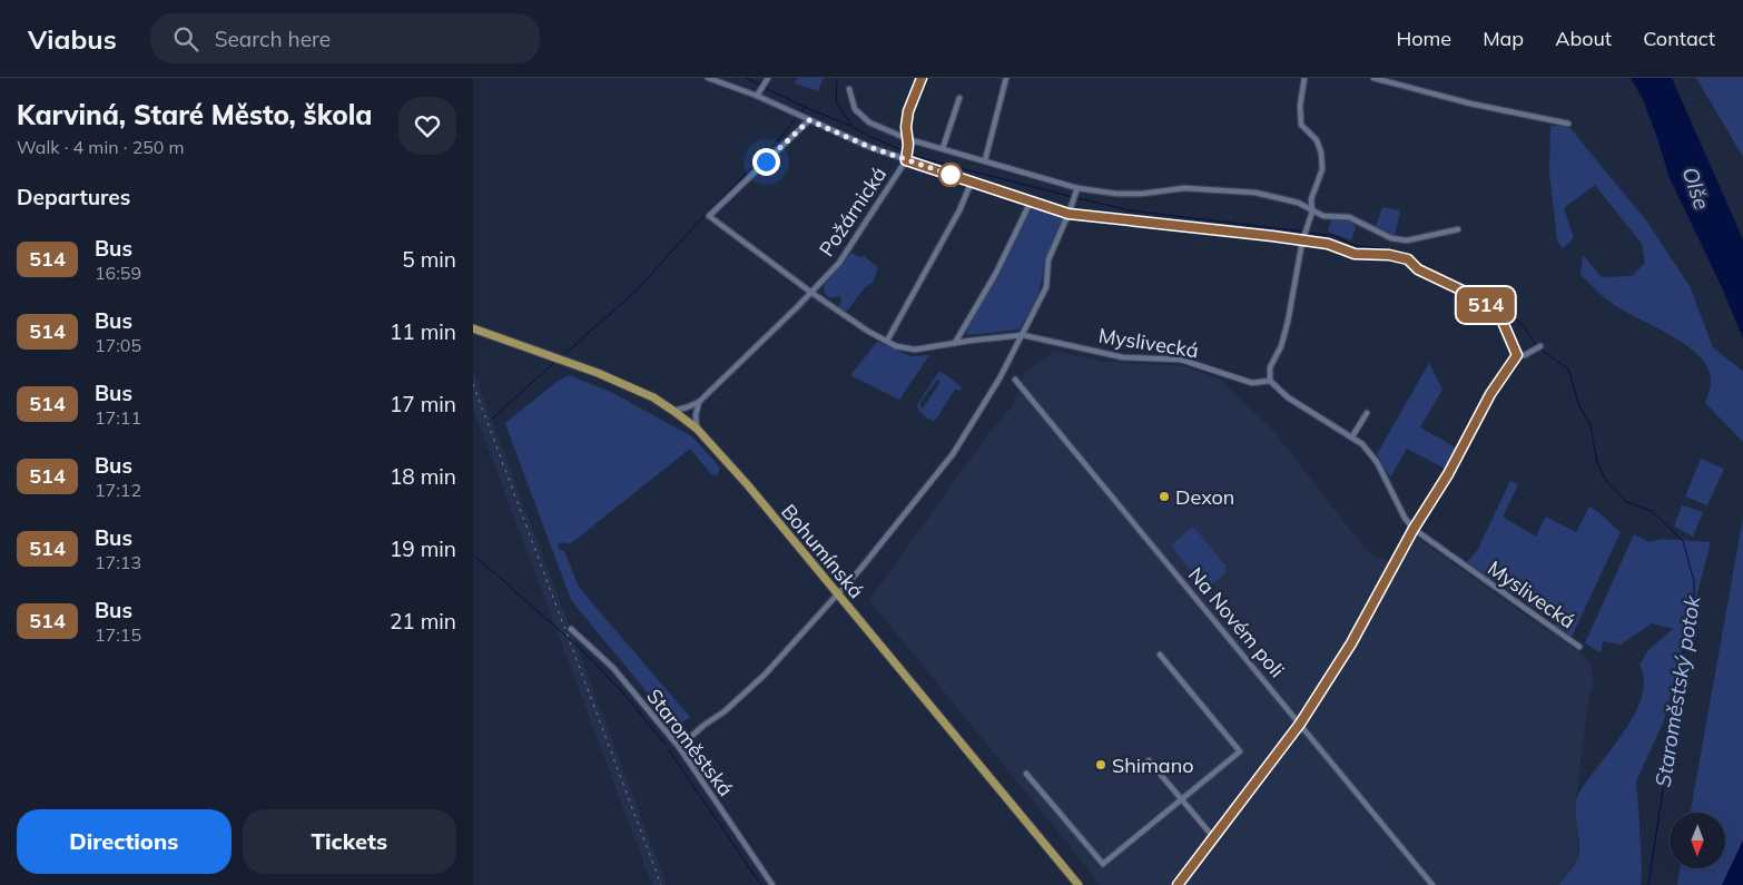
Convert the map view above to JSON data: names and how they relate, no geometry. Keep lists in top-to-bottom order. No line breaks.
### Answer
{"streets":{"main road":["Bohumínská"],"street":["Požárnická","Myslivecká","Na Novém poli","Staroměstská"]},"crossings":[["Požárnická","Myslivecká"]],"water":["Olše","Staroměstský potok"],"places":["Dexon","Shimano"],"lines":["bus line 514"],"north":"bottom","page":{"header":"Viabus","search":"Search here","nav":["Home","Map","About","Contact"],"heading":[["Karviná, Staré Město, škola","Walk · 4 min · 250 m"],"Departures"],"on_map":"514","list":[{"mark":"514","name":"Bus","note":"16:59","value":"5 min"},{"mark":"514","name":"Bus","note":"17:05","value":"11 min"},{"mark":"514","name":"Bus","note":"17:11","value":"17 min"},{"mark":"514","name":"Bus","note":"17:12","value":"18 min"},{"mark":"514","name":"Bus","note":"17:13","value":"19 min"},{"mark":"514","name":"Bus","note":"17:15","value":"21 min"}],"buttons":["Directions","Tickets"]}}
